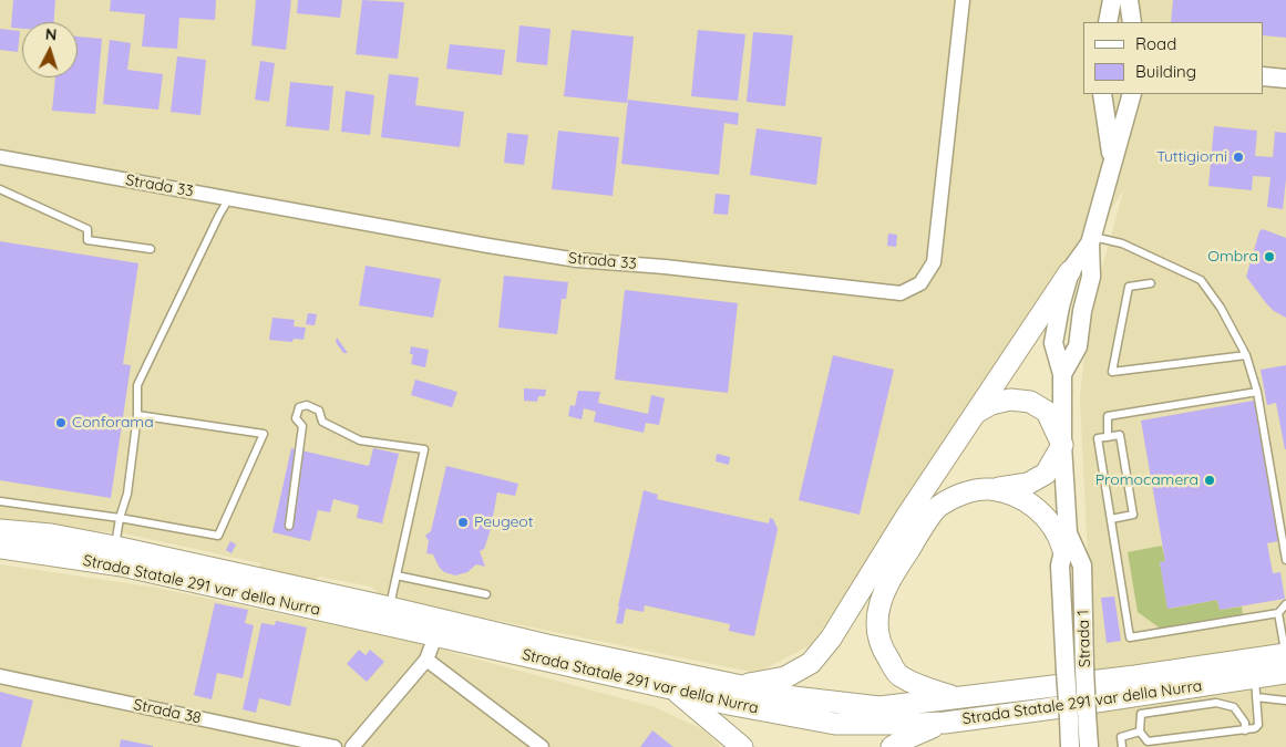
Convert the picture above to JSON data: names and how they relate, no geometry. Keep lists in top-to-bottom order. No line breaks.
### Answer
{"streets":{"main road":["Strada Statale 291 var della Nurra"],"street":["Strada 33","Strada 1","Strada 38"]},"places":["Tuttigiorni","Ombra","Conforama","Promocamera","Peugeot"],"legend":["Road","Building"],"north":"top"}
